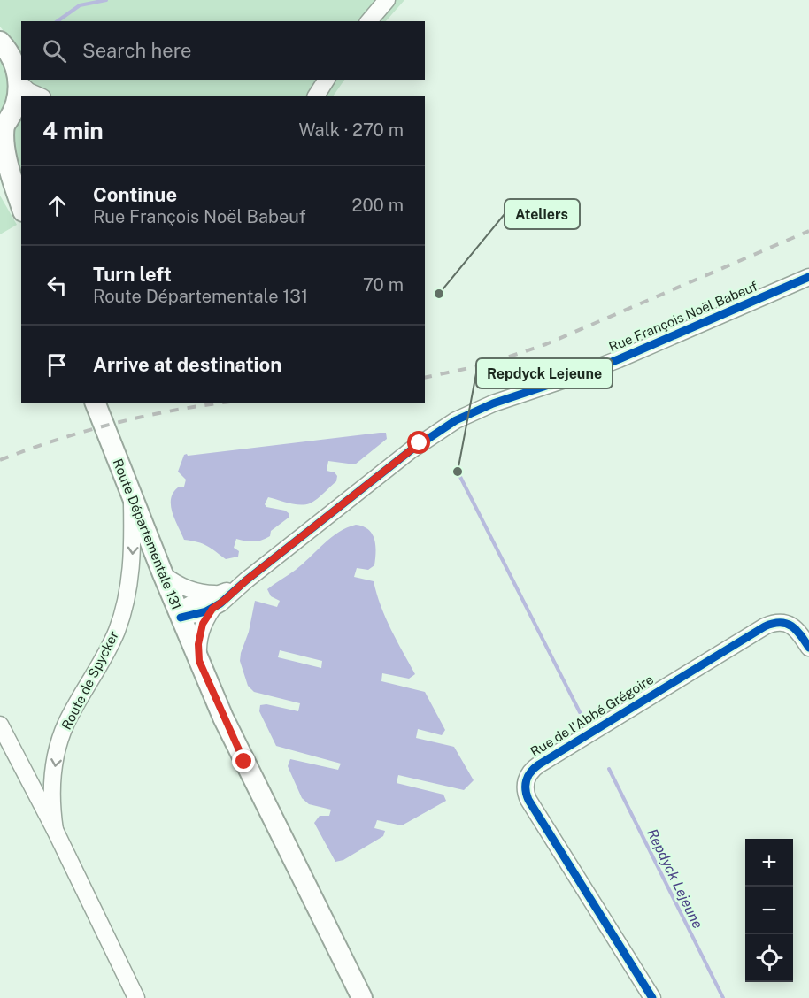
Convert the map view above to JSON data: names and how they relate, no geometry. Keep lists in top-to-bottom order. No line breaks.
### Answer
{"streets":{"main road":["Route Départementale 131"],"street":["Rue François Noël Babeuf","Route de Spycker","Rue de l'Abbé Grégoire"]},"crossings":[["Rue François Noël Babeuf","Route Départementale 131"],["Route Départementale 131","Route de Spycker"]],"one_way":["Route de Spycker"],"water":["Repdyck Lejeune"],"places":["Ateliers","Repdyck Lejeune"],"page":{"search":"Search here","heading":["4 min","Walk · 270 m"],"list":[["Continue","Rue François Noël Babeuf","200 m"],["Turn left","Route Départementale 131","70 m"],"Arrive at destination"],"map_buttons":["+","−"]}}
